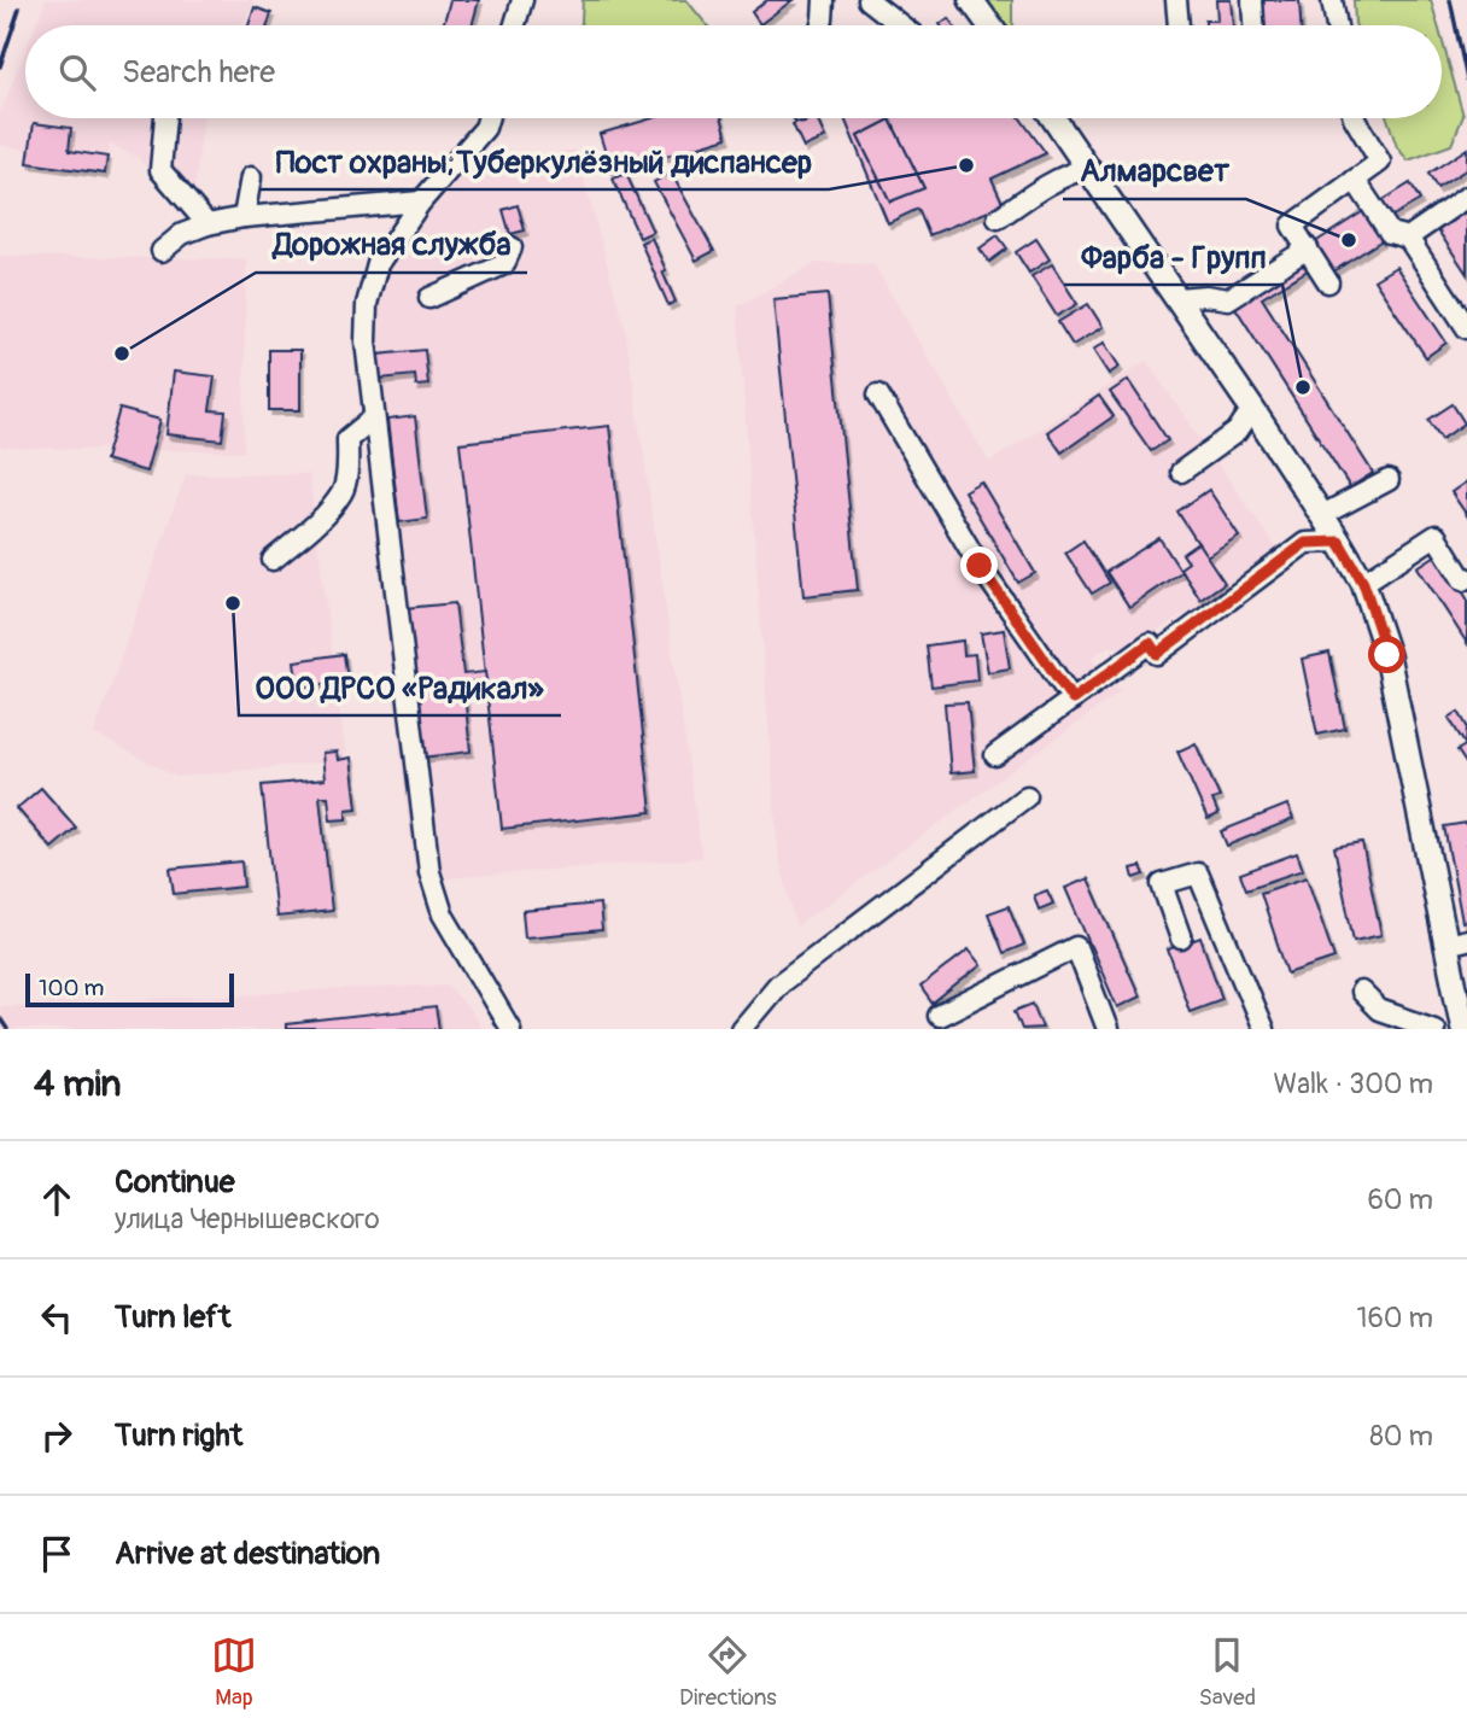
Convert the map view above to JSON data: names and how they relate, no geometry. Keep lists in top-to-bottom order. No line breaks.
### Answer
{"places":["Пост охраны;Туберкулёзный диспансер","Алмарсвет","Дорожная служба","Фарба - Групп","ООО ДРСО «Радикал»"],"scale_bar":"100 m","page":{"search":"Search here","scale":"100 m","heading":["4 min","Walk · 300 m"],"list":[["Continue","улица Чернышевского","60 m"],["Turn left","160 m"],["Turn right","80 m"],"Arrive at destination"],"nav":["Map","Directions","Saved"]}}
